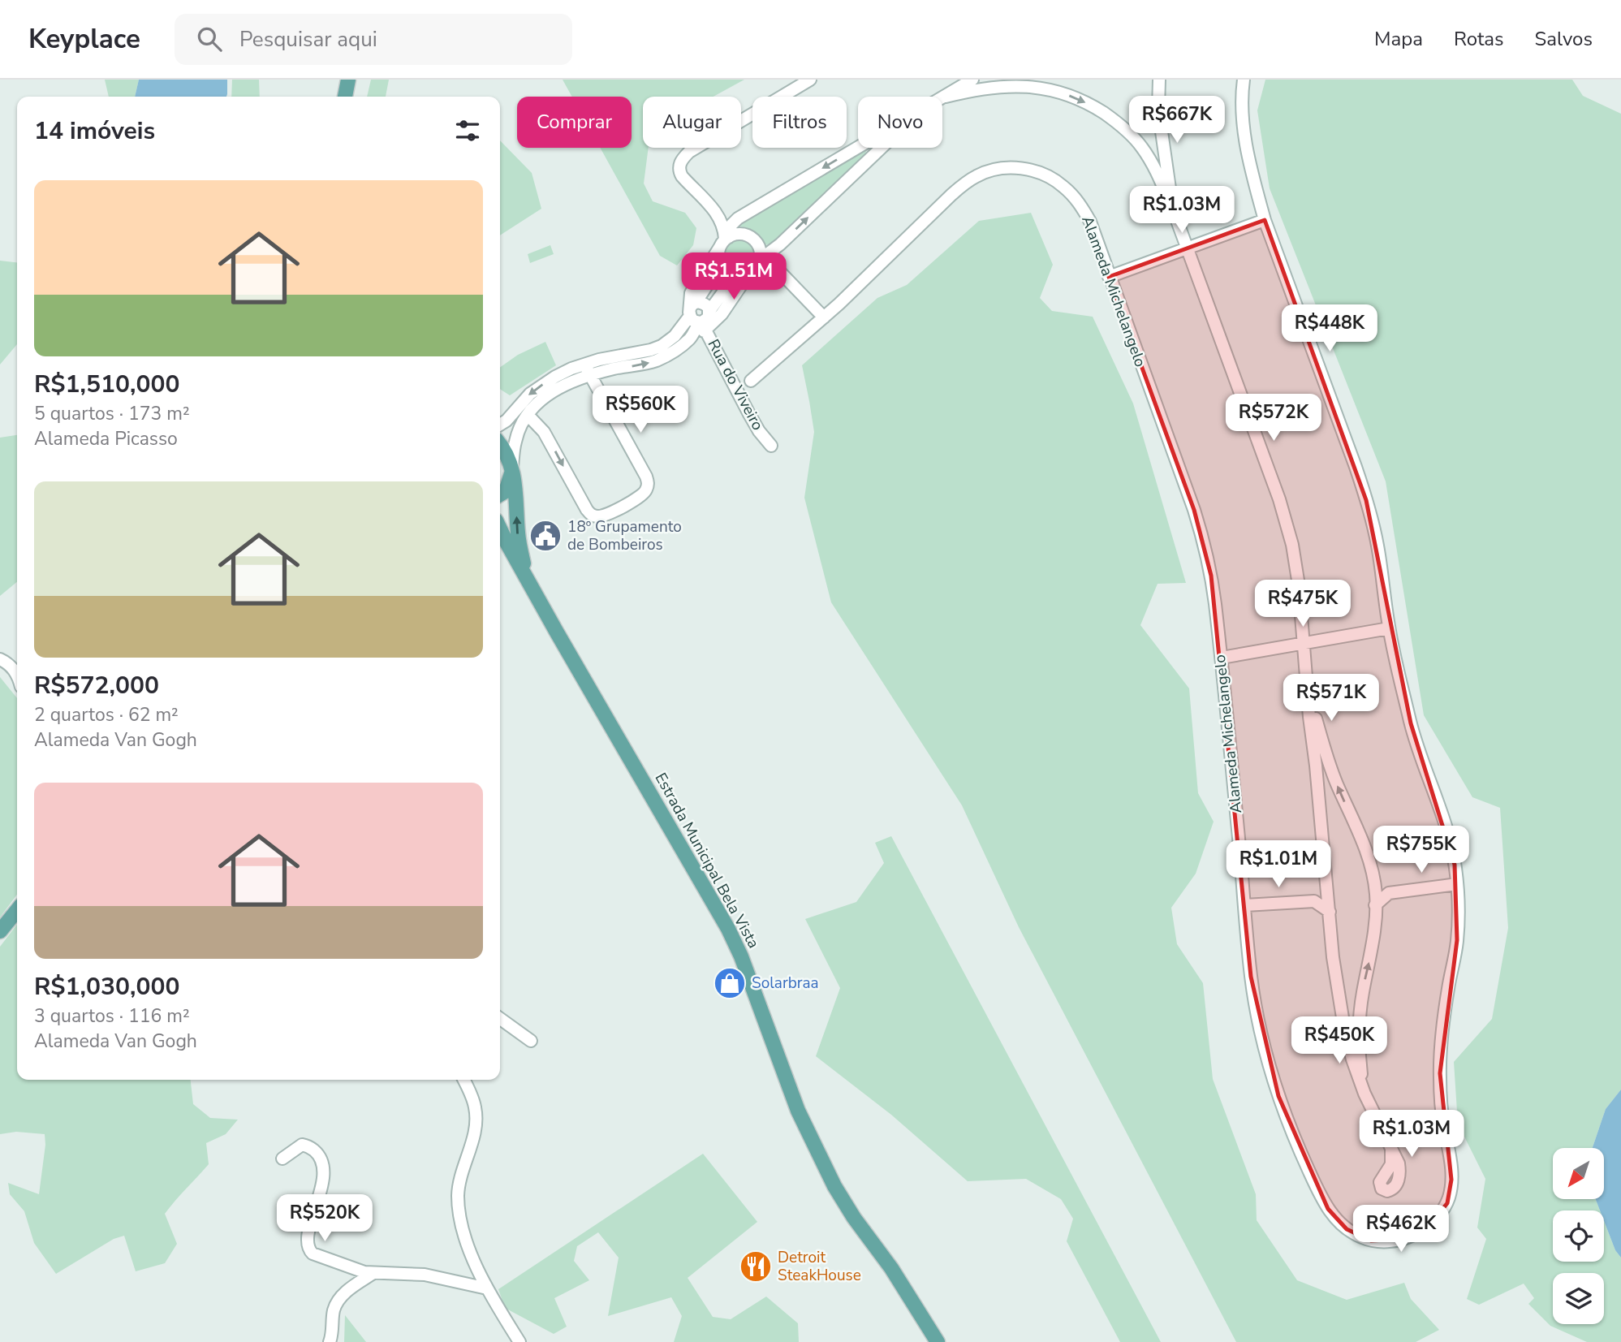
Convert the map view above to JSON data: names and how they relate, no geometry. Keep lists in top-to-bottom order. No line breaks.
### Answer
{"streets":{"main road":["Estrada Municipal Bela Vista"],"street":["Alameda Michelangelo","Rua do Viveiro"]},"places":{"public building":["18º Grupamento de Bombeiros"],"shop":["Solarbraa"],"restaurant":["Detroit SteakHouse"]},"north":"bottom left","page":{"header":"Keyplace","search":"Pesquisar aqui","nav":["Mapa","Rotas","Salvos"],"price":["R$667K","R$1.03M","R$1.51M","R$448K","R$560K","R$572K","R$475K","R$571K","R$755K","R$1.01M","R$450K","R$1.03M","R$520K","R$462K"],"chip":["Comprar","Alugar","Filtros","Novo"],"heading":"14 imóveis","list":[{"name":"R$1,510,000","note":"5 quartos · 173 m² · Alameda Picasso"},{"name":"R$572,000","note":"2 quartos · 62 m² · Alameda Van Gogh"},{"name":"R$1,030,000","note":"3 quartos · 116 m² · Alameda Van Gogh"}]}}
